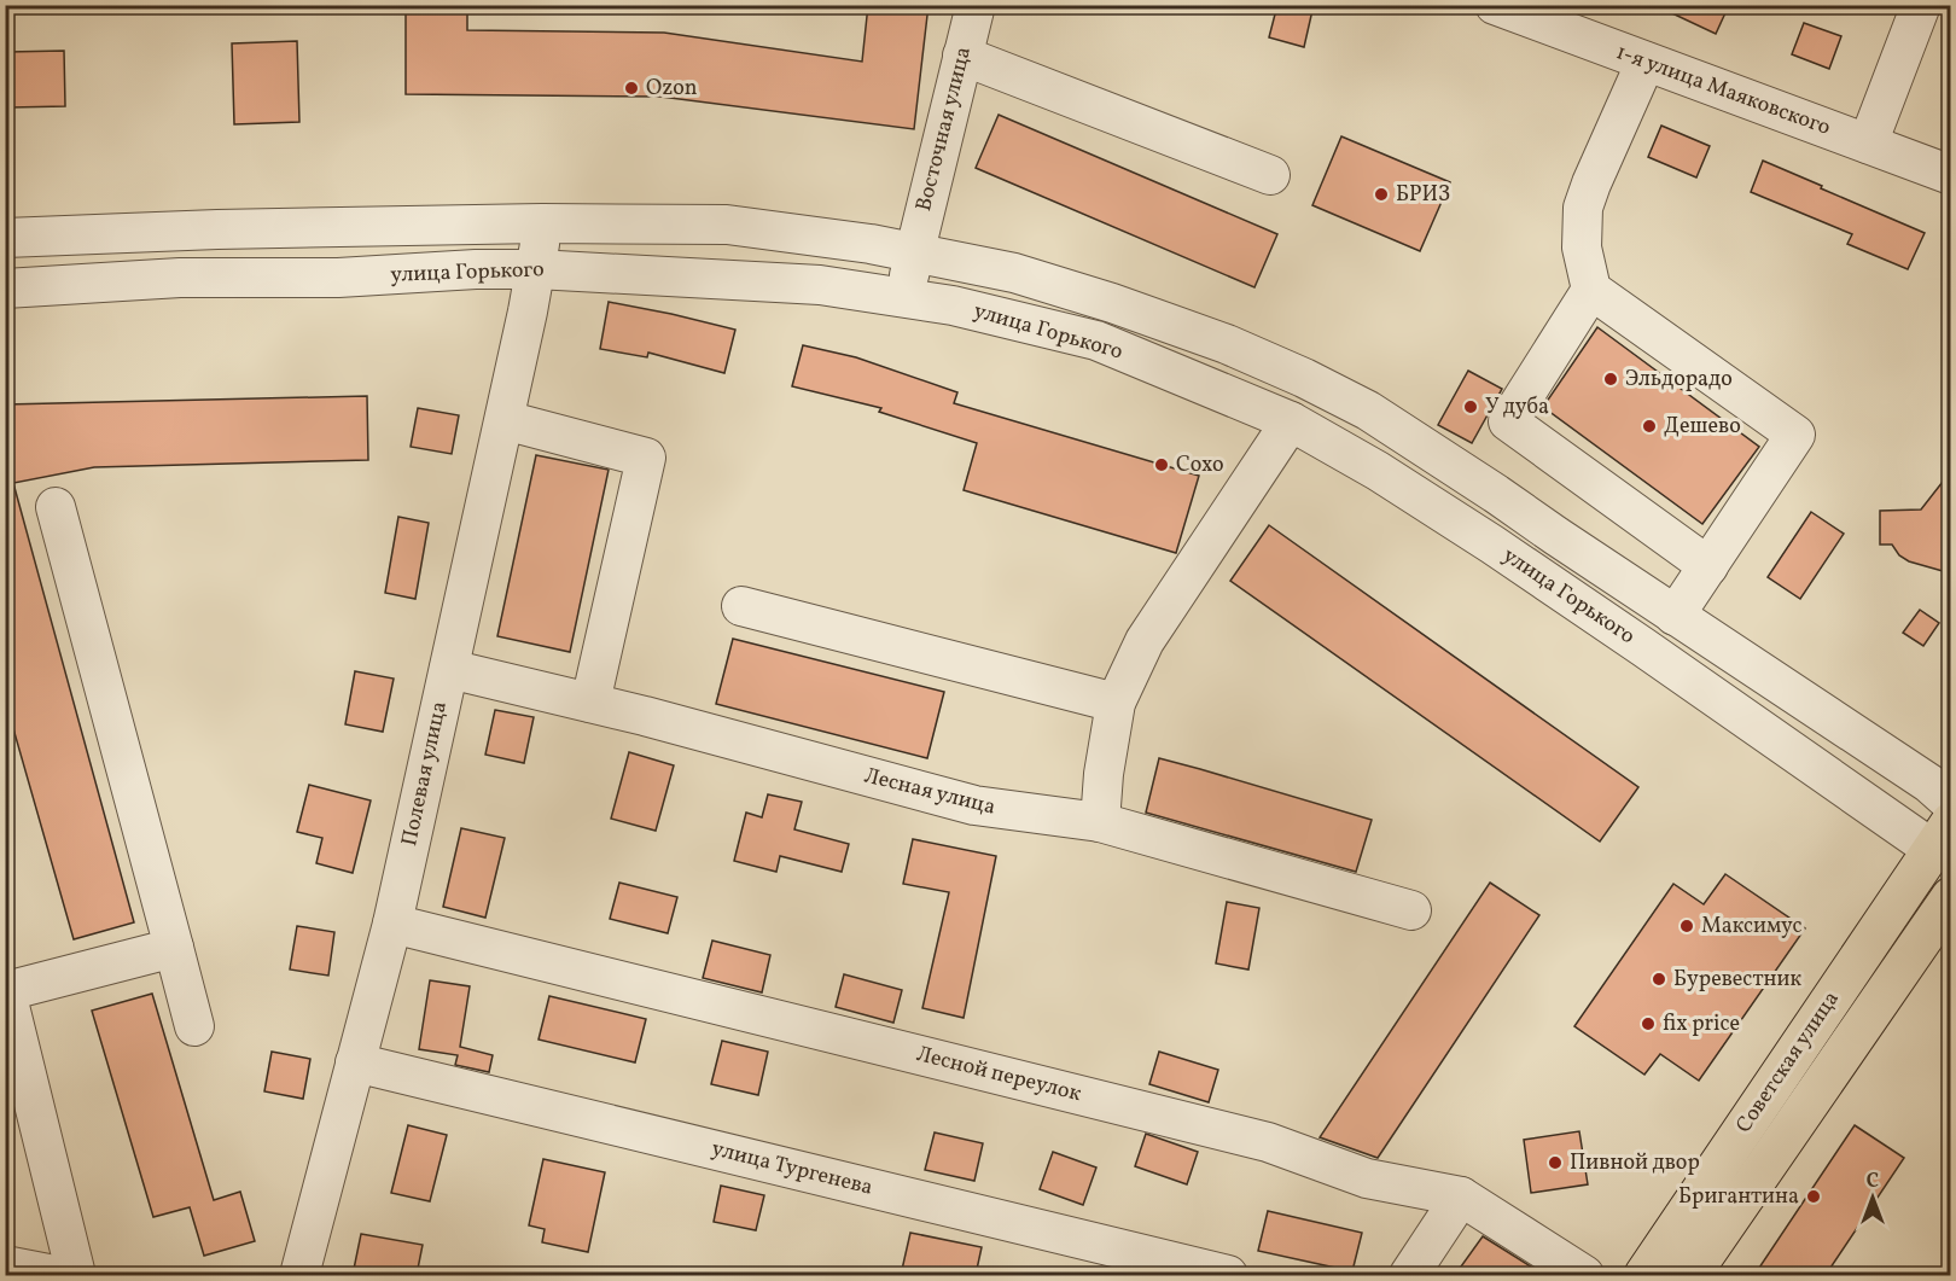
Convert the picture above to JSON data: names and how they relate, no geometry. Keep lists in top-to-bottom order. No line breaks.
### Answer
{"streets":{"main road":["Советская улица"],"street":["1-я улица Маяковского","Восточная улица","улица Горького","Полевая улица","Лесная улица","Лесной переулок","улица Тургенева"]},"crossings":[["Восточная улица","улица Горького"],["улица Горького","Полевая улица"],["улица Горького","Советская улица"],["Полевая улица","Лесная улица"],["Полевая улица","Лесной переулок"],["Полевая улица","улица Тургенева"]],"places":["Ozon","БРИЗ","Эльдорадо","У дуба","Дешево","Сохо","Максимус","Буревестник","fix price","Пивной двор","Бригантина"],"north":"top"}
